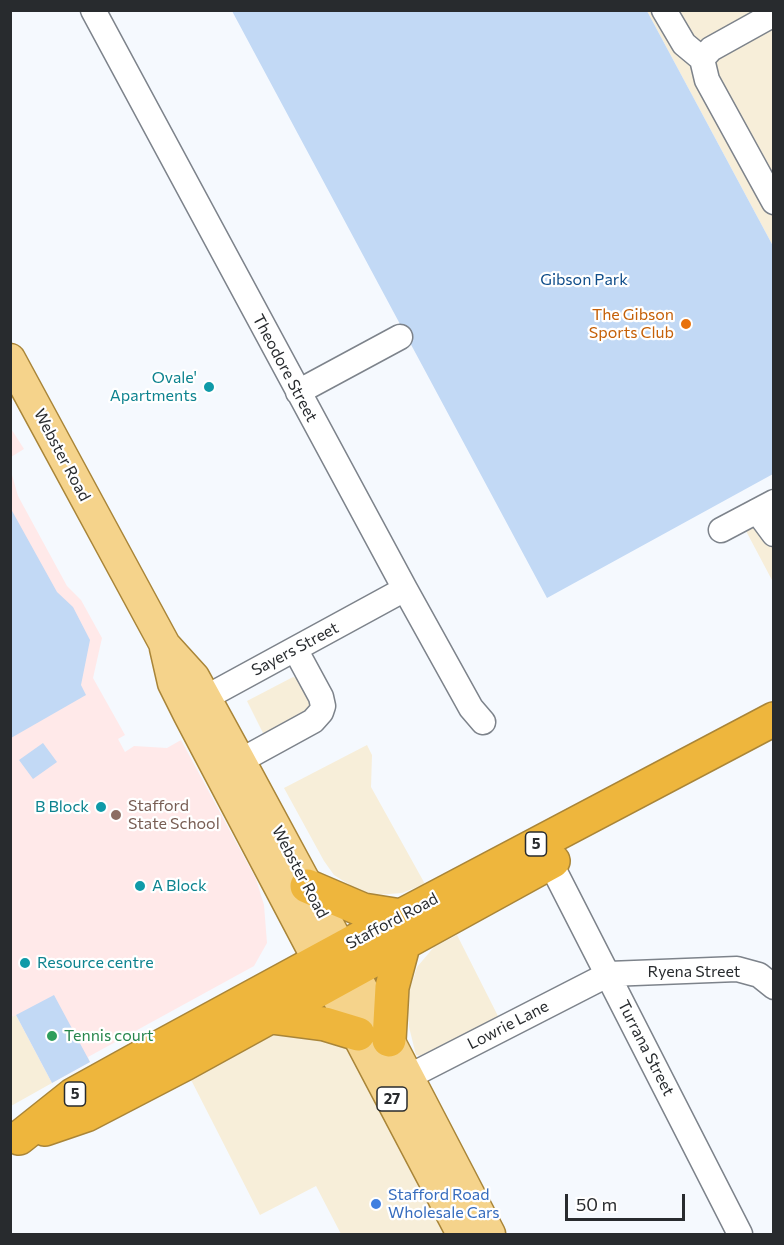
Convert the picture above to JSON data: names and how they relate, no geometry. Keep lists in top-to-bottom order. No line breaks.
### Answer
{"streets":{"highway":["5","Stafford Road"],"main road":["Webster Road","27"],"street":["Theodore Street","Sayers Street","Ryena Street","Lowrie Lane","Turrana Street"]},"crossings":[["Theodore Street","Sayers Street"],["Webster Road","Sayers Street"],["Webster Road","Stafford Road"],["Webster Road","Lowrie Lane"],["Stafford Road","Turrana Street"],["Ryena Street","Lowrie Lane"],["Ryena Street","Turrana Street"],["Lowrie Lane","Turrana Street"]],"parks":["Gibson Park"],"places":["The Gibson Sports Club","Ovale' Apartments","B Block","Stafford State School","A Block","Resource centre","Tennis court","Stafford Road Wholesale Cars"],"scale_bar":"50 m"}
